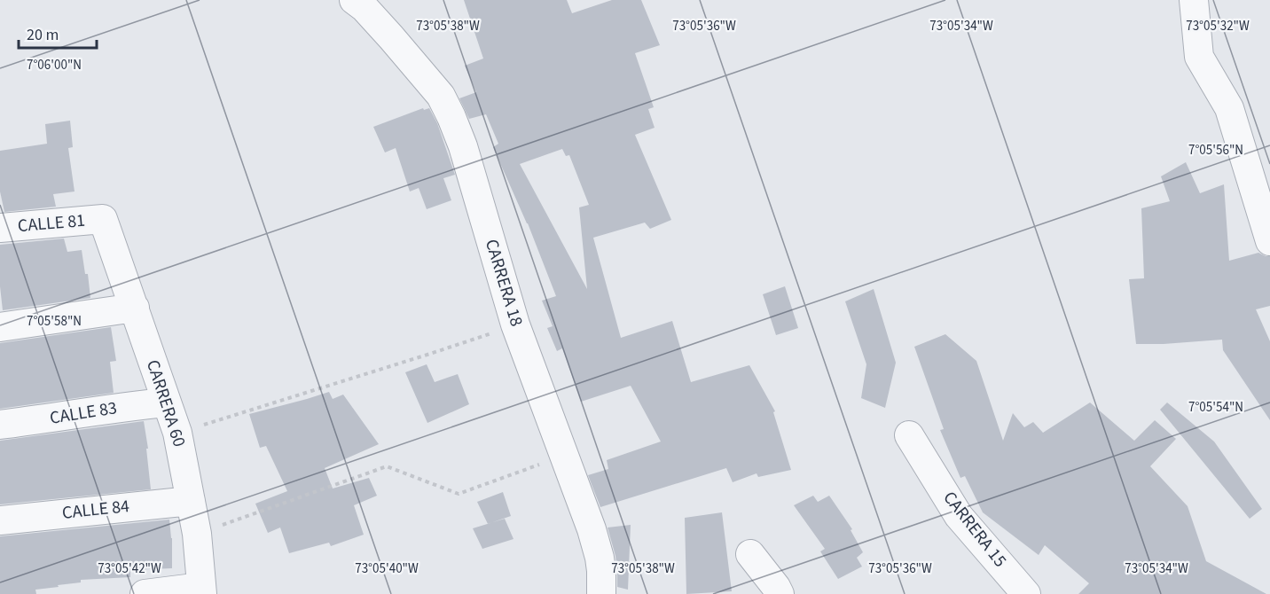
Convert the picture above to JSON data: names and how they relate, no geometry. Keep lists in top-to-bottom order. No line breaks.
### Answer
{"streets":{"street":["CALLE 81","CARRERA 18","CARRERA 60","CALLE 83","CALLE 84","CARRERA 15"]},"crossings":[["CALLE 81","CARRERA 60"],["CARRERA 60","CALLE 83"],["CARRERA 60","CALLE 84"]],"scale_bar":"20 m","coordinates":["73°05'32\"W","73°05'38\"W","73°05'36\"W","73°05'34\"W","7°06'00\"N","7°05'56\"N","7°05'58\"N","7°05'54\"N","73°05'42\"W","73°05'40\"W"]}
